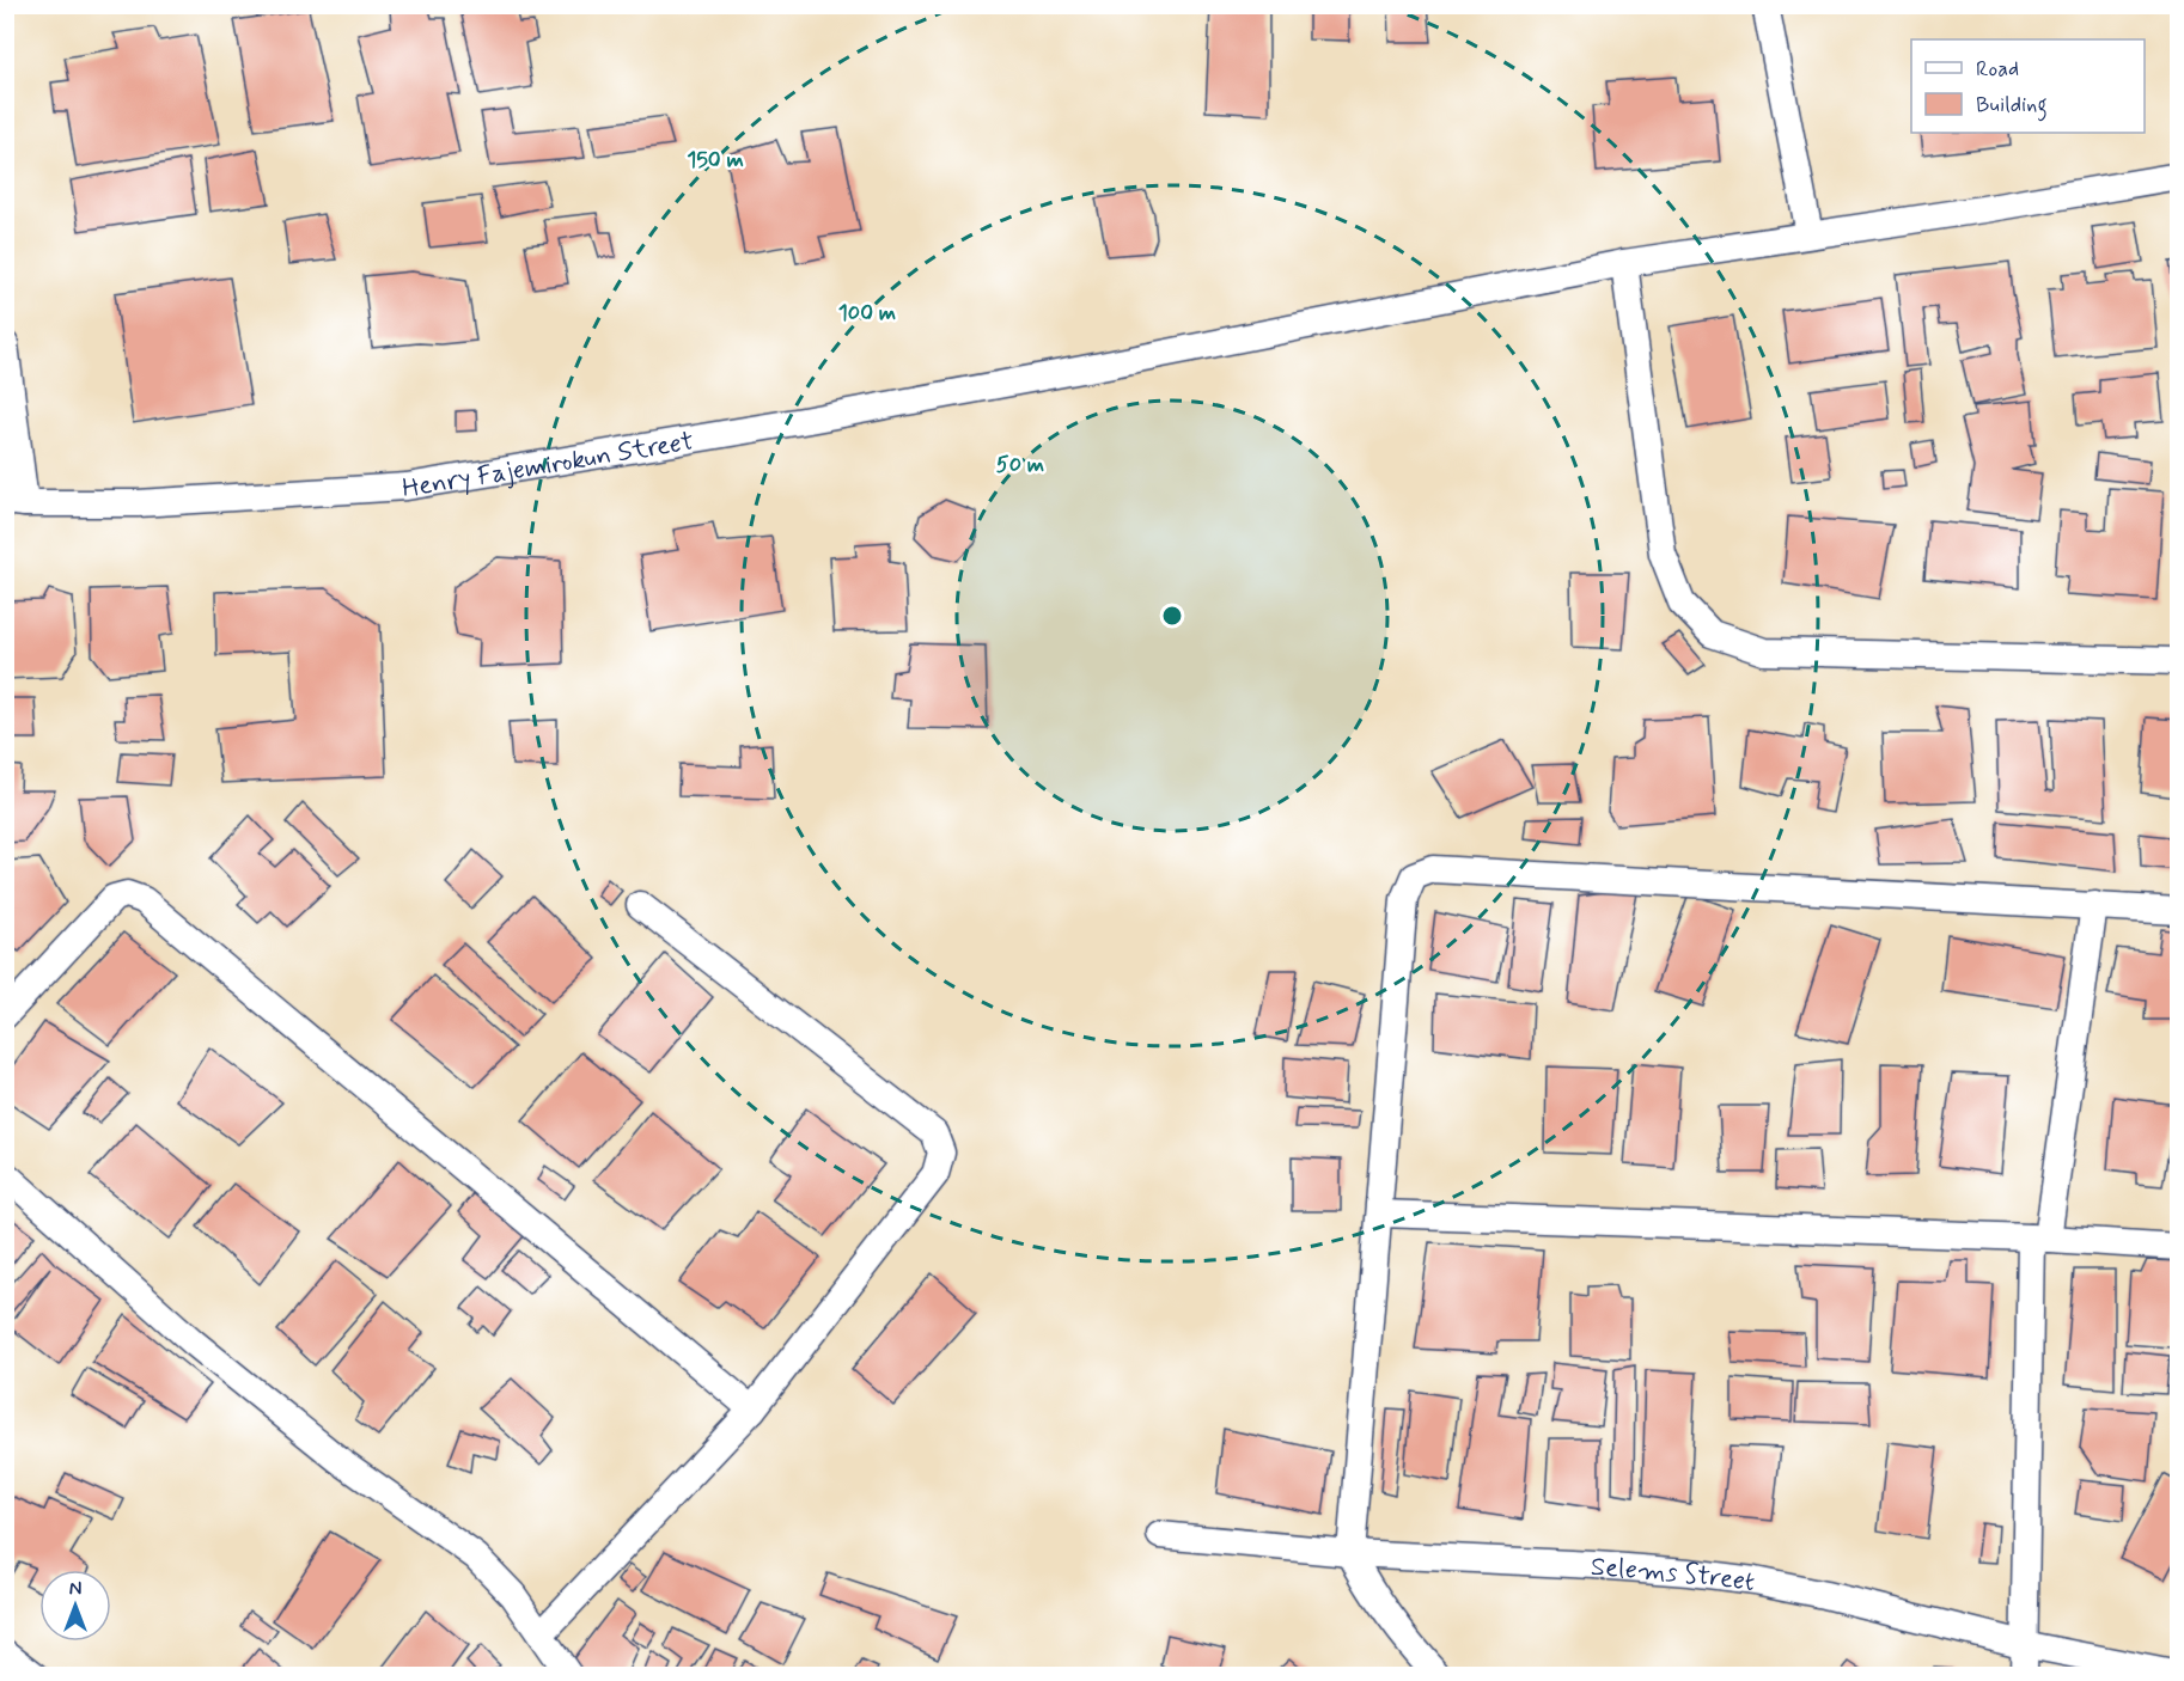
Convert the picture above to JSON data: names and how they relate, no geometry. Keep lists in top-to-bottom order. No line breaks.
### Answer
{"streets":{"street":["Henry Fajemirokun Street","Selems Street"]},"legend":["Road","Building"],"north":"top","rings":["150 m","100 m","50 m"]}
